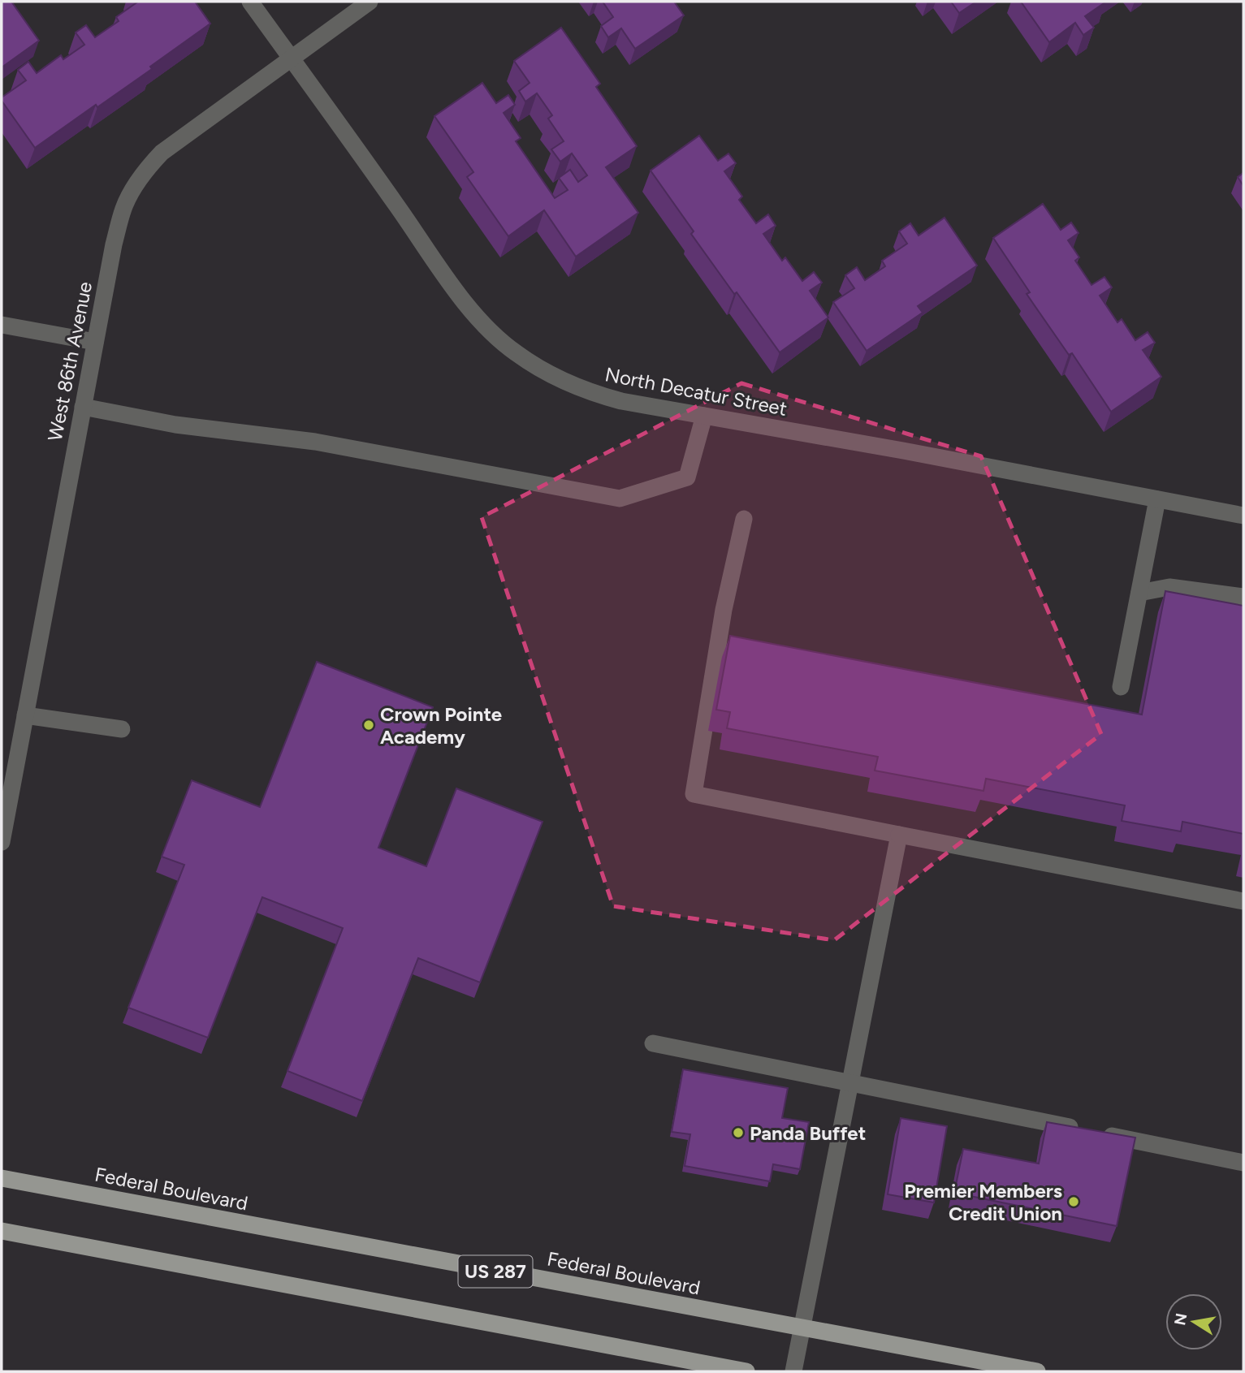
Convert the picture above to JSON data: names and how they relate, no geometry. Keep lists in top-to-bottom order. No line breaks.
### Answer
{"streets":{"main road":["Federal Boulevard","US 287"],"street":["West 86th Avenue","North Decatur Street"]},"crossings":[["West 86th Avenue","North Decatur Street"]],"places":["Crown Pointe Academy","Panda Buffet","Premier Members Credit Union"],"north":"left"}
